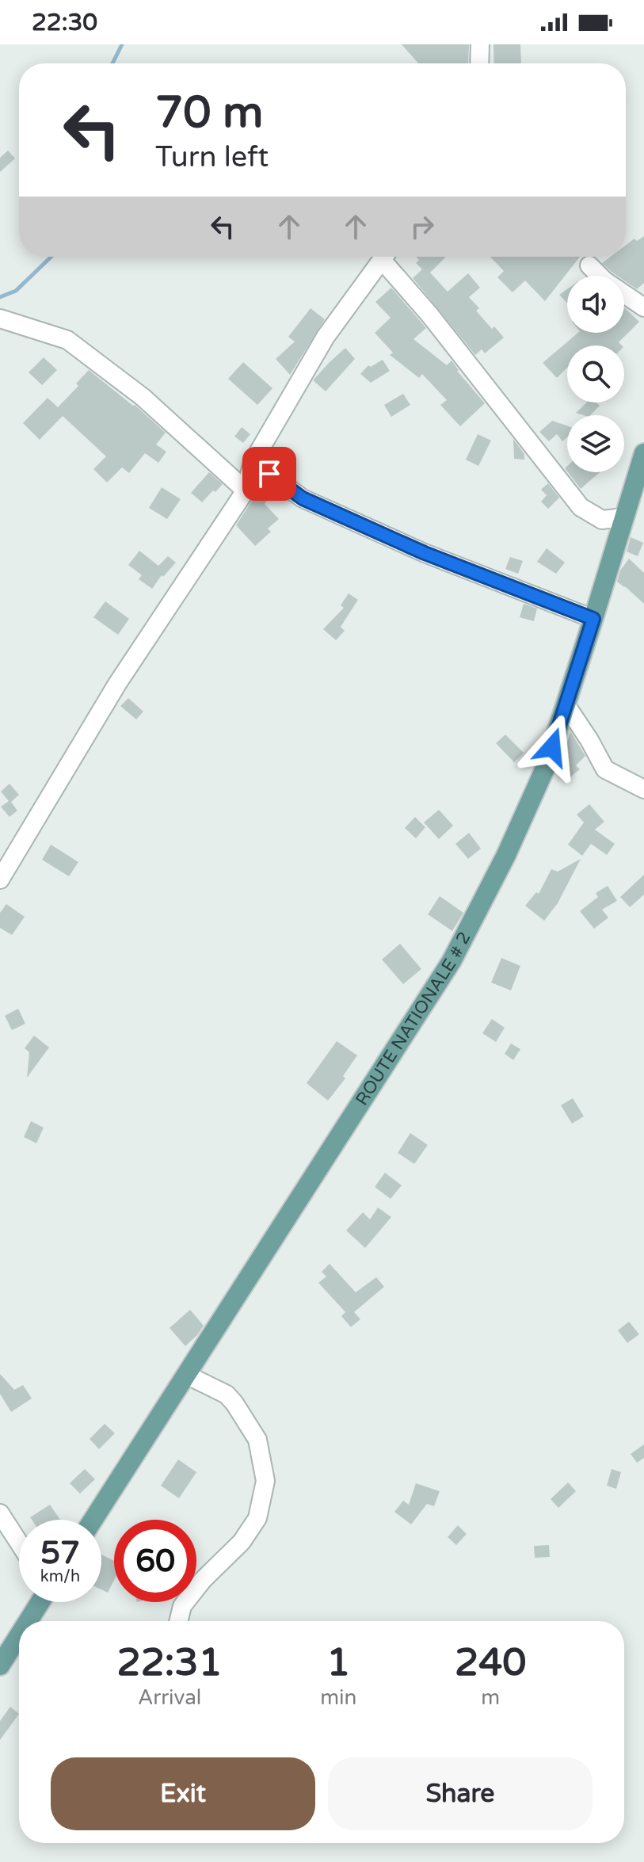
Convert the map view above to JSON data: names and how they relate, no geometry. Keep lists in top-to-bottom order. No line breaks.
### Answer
{"streets":{"main road":["ROUTE NATIONALE # 2"]},"page":{"status":"22:30","turn":["70 m","Turn left"],"speed":"57 km/h","limit":"60","eta":["22:31","Arrival","1","min","240","m"],"buttons":["Exit","Share"]}}
